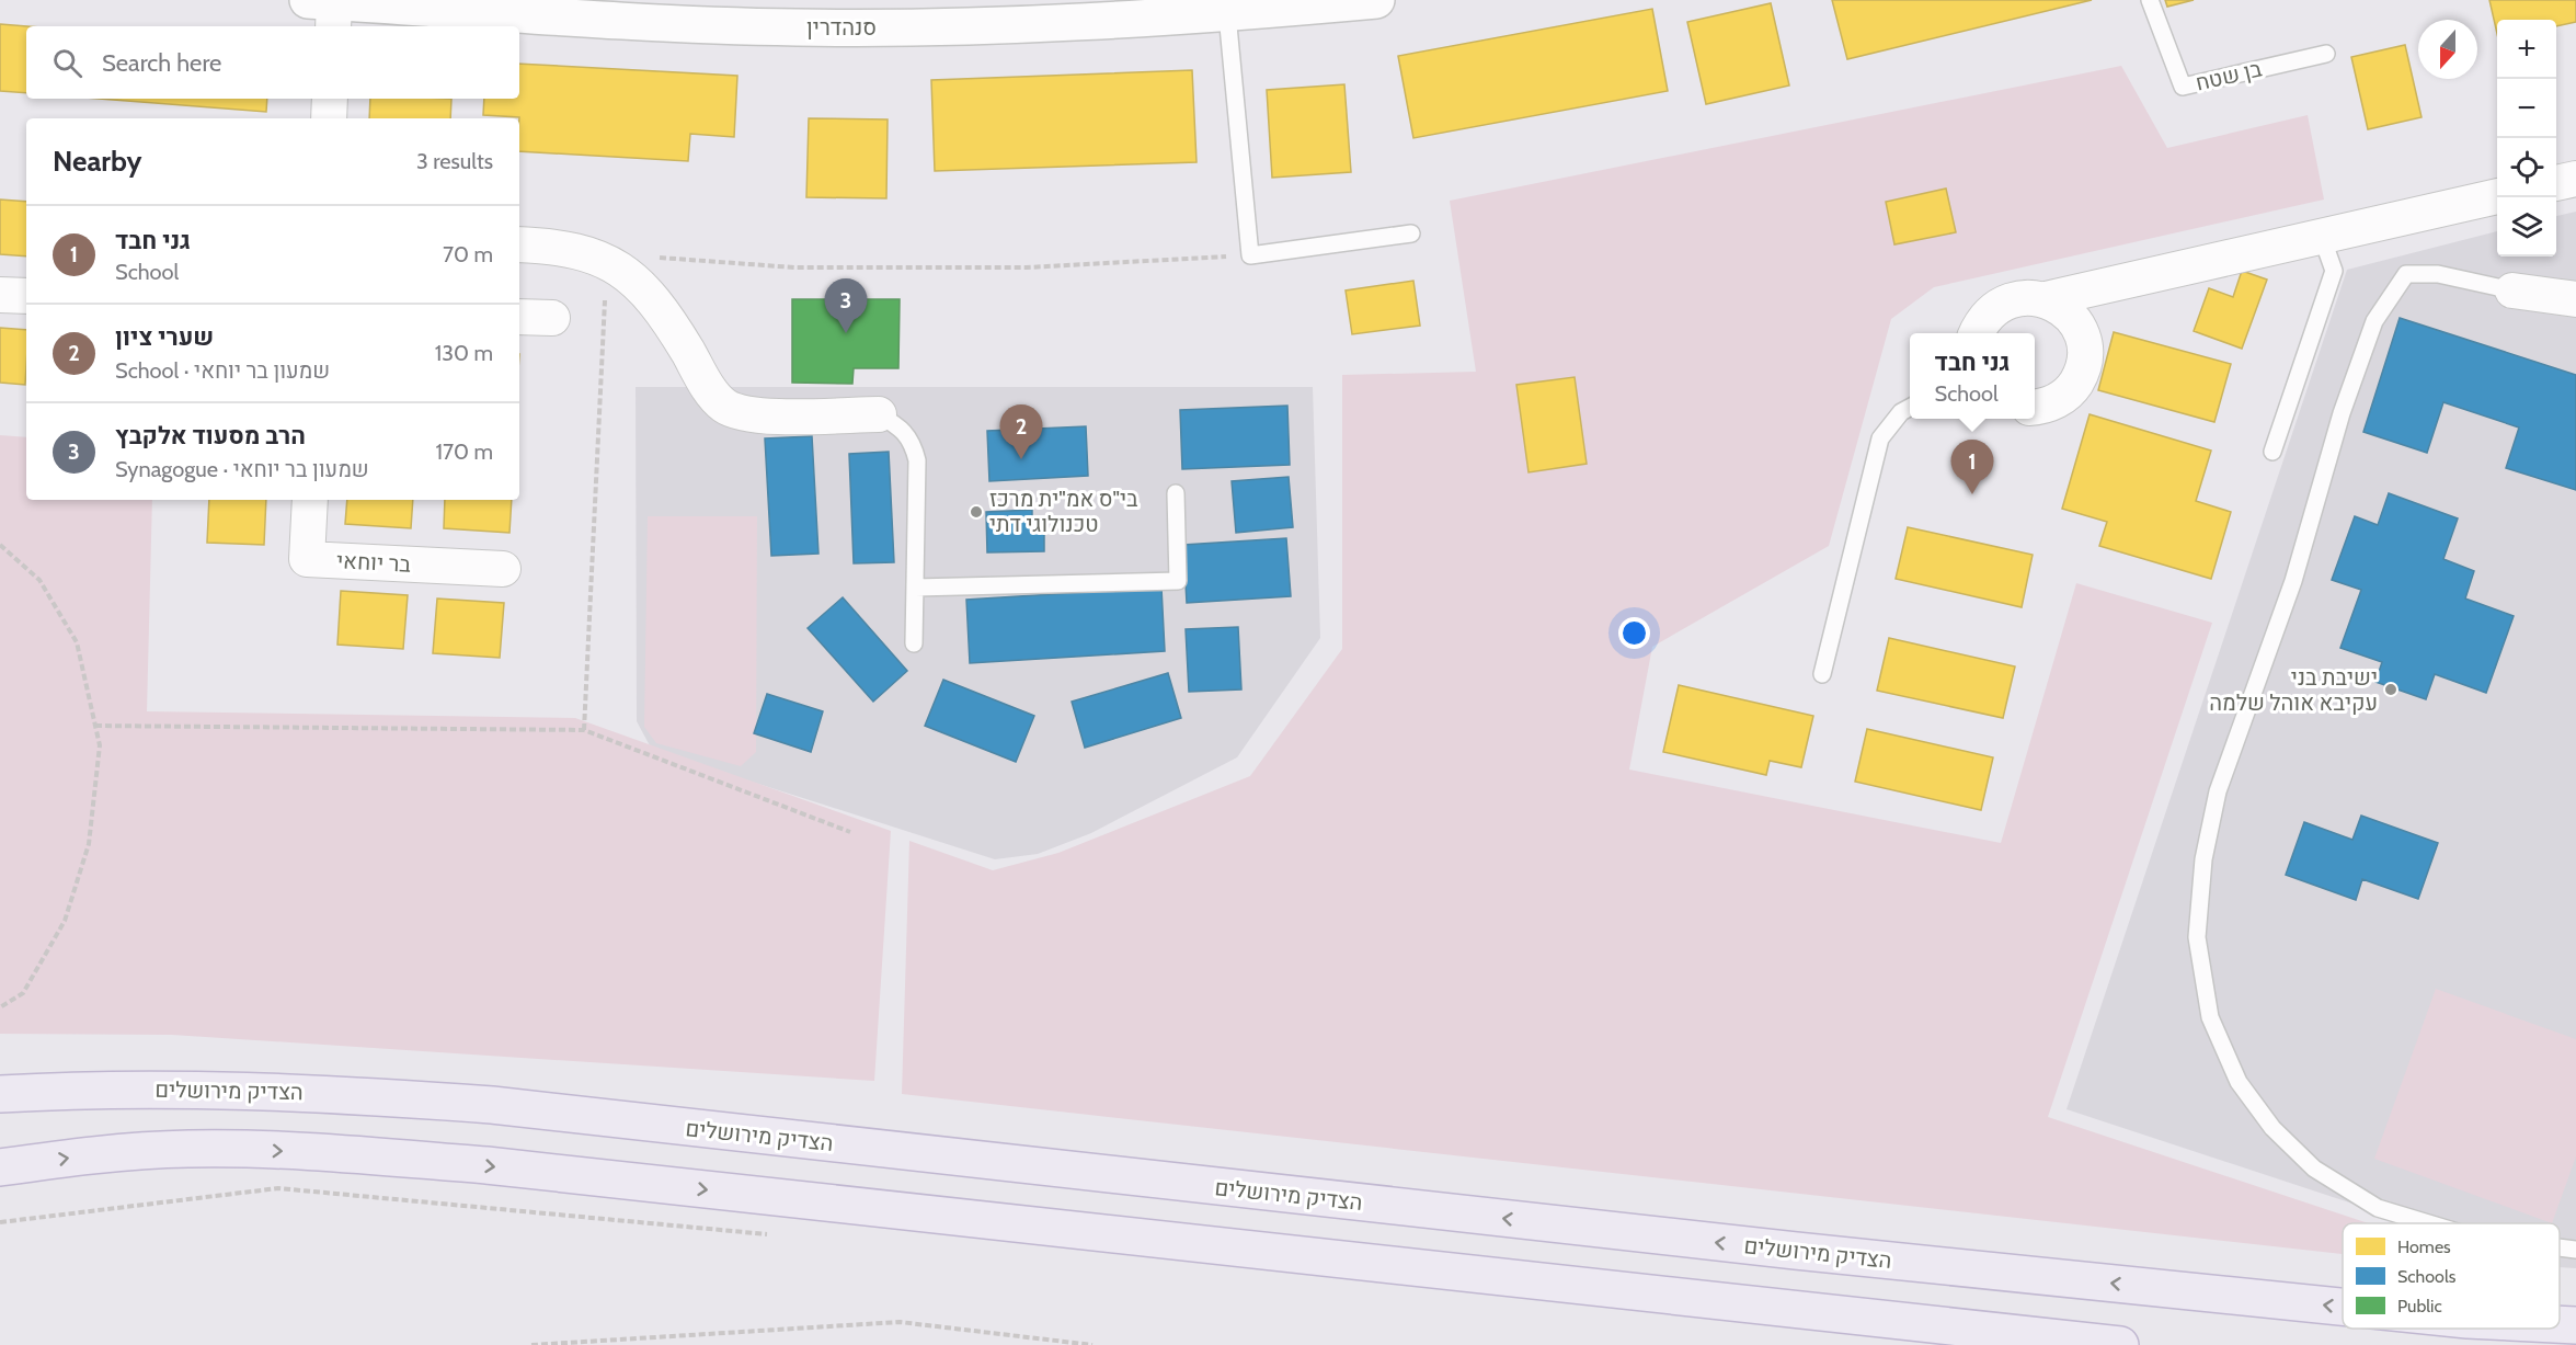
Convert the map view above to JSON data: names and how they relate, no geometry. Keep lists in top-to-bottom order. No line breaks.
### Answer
{"streets":{"main road":["הצדיק מירושלים"],"street":["סנהדרין","בר יוחאי"],"lane":["בן שטח"]},"places":["בי\"ס אמ\"ית מרכז טכנולוגי דתי","ישיבת בני עקיבא אוהל שלמה"],"legend":["Homes","Schools","Public"],"north":"bottom","page":{"map_buttons":["+","−"],"search":"Search here","heading":["Nearby","3 results"],"list":[{"mark":"1","name":"גני חבד","note":"School","value":"70 m"},{"mark":"2","name":"שערי ציון","note":"School · שמעון בר יוחאי","value":"130 m"},{"mark":"3","name":"הרב מסעוד אלקבץ","note":"Synagogue · שמעון בר יוחאי","value":"170 m"}],"pins":["3","2","1"],"popup":["גני חבד","School"]}}
